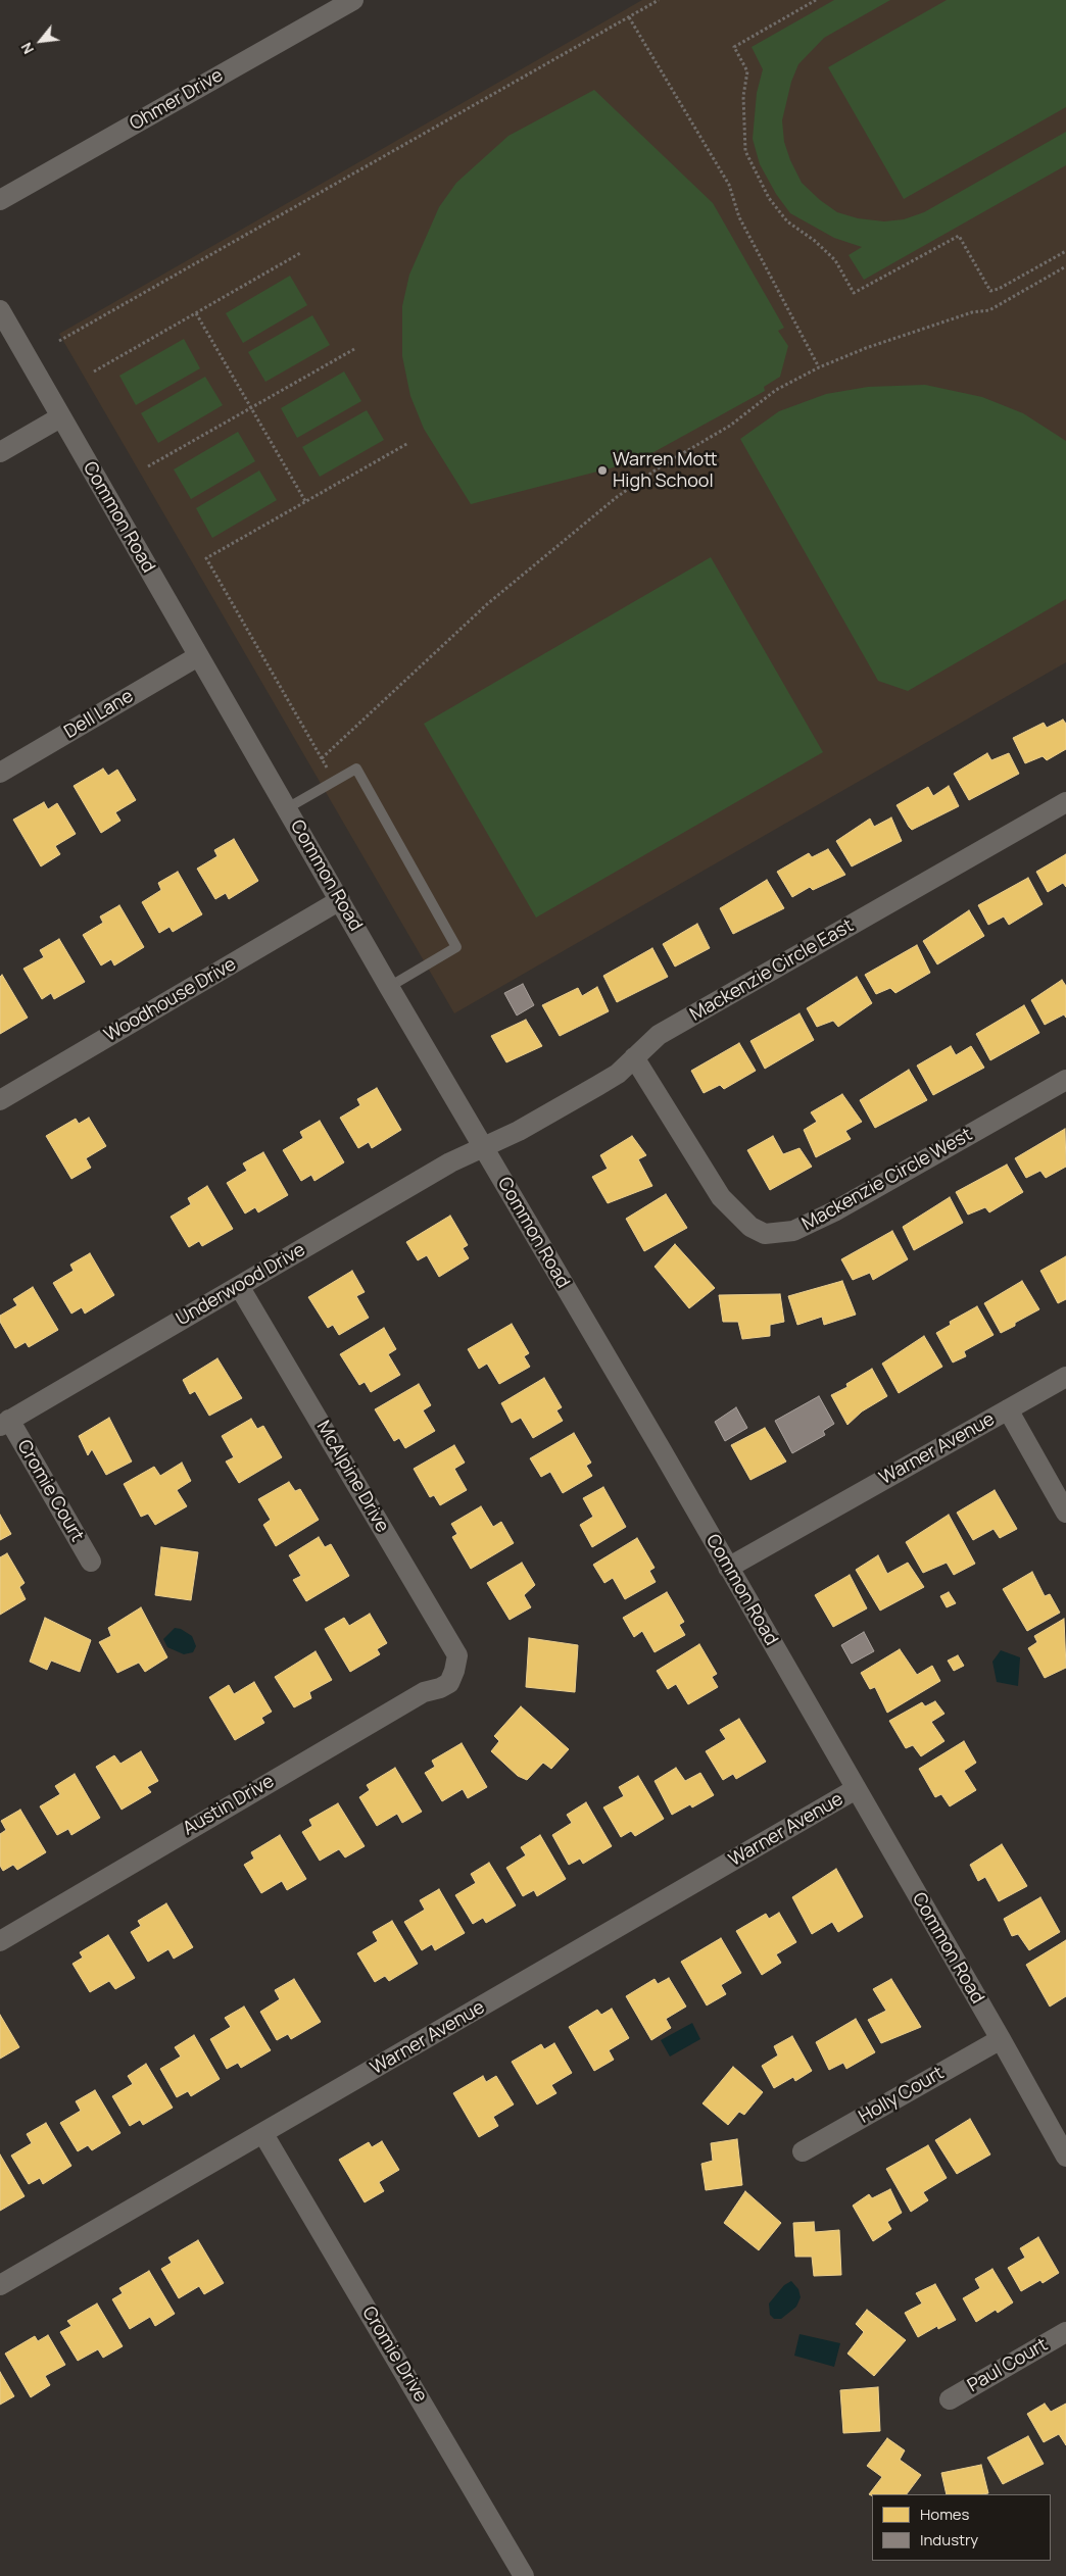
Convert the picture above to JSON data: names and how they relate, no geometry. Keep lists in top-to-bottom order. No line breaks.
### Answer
{"streets":{"street":["Ohmer Drive","Common Road","Dell Lane","Mackenzie Circle East","Woodhouse Drive","Mackenzie Circle West","Underwood Drive","Warner Avenue","McAlpine Drive","Cromie Court","Austin Drive","Holly Court","Cromie Drive","Paul Court"]},"crossings":[["Common Road","Dell Lane"],["Common Road","Mackenzie Circle East"],["Common Road","Woodhouse Drive"],["Common Road","Underwood Drive"],["Common Road","Warner Avenue"],["Common Road","Holly Court"],["Mackenzie Circle East","Mackenzie Circle West"],["Mackenzie Circle East","Underwood Drive"],["Underwood Drive","McAlpine Drive"],["Underwood Drive","Cromie Court"],["Warner Avenue","Cromie Drive"],["McAlpine Drive","Austin Drive"]],"places":["Warren Mott High School"],"legend":["Homes","Industry"],"north":"bottom left"}
